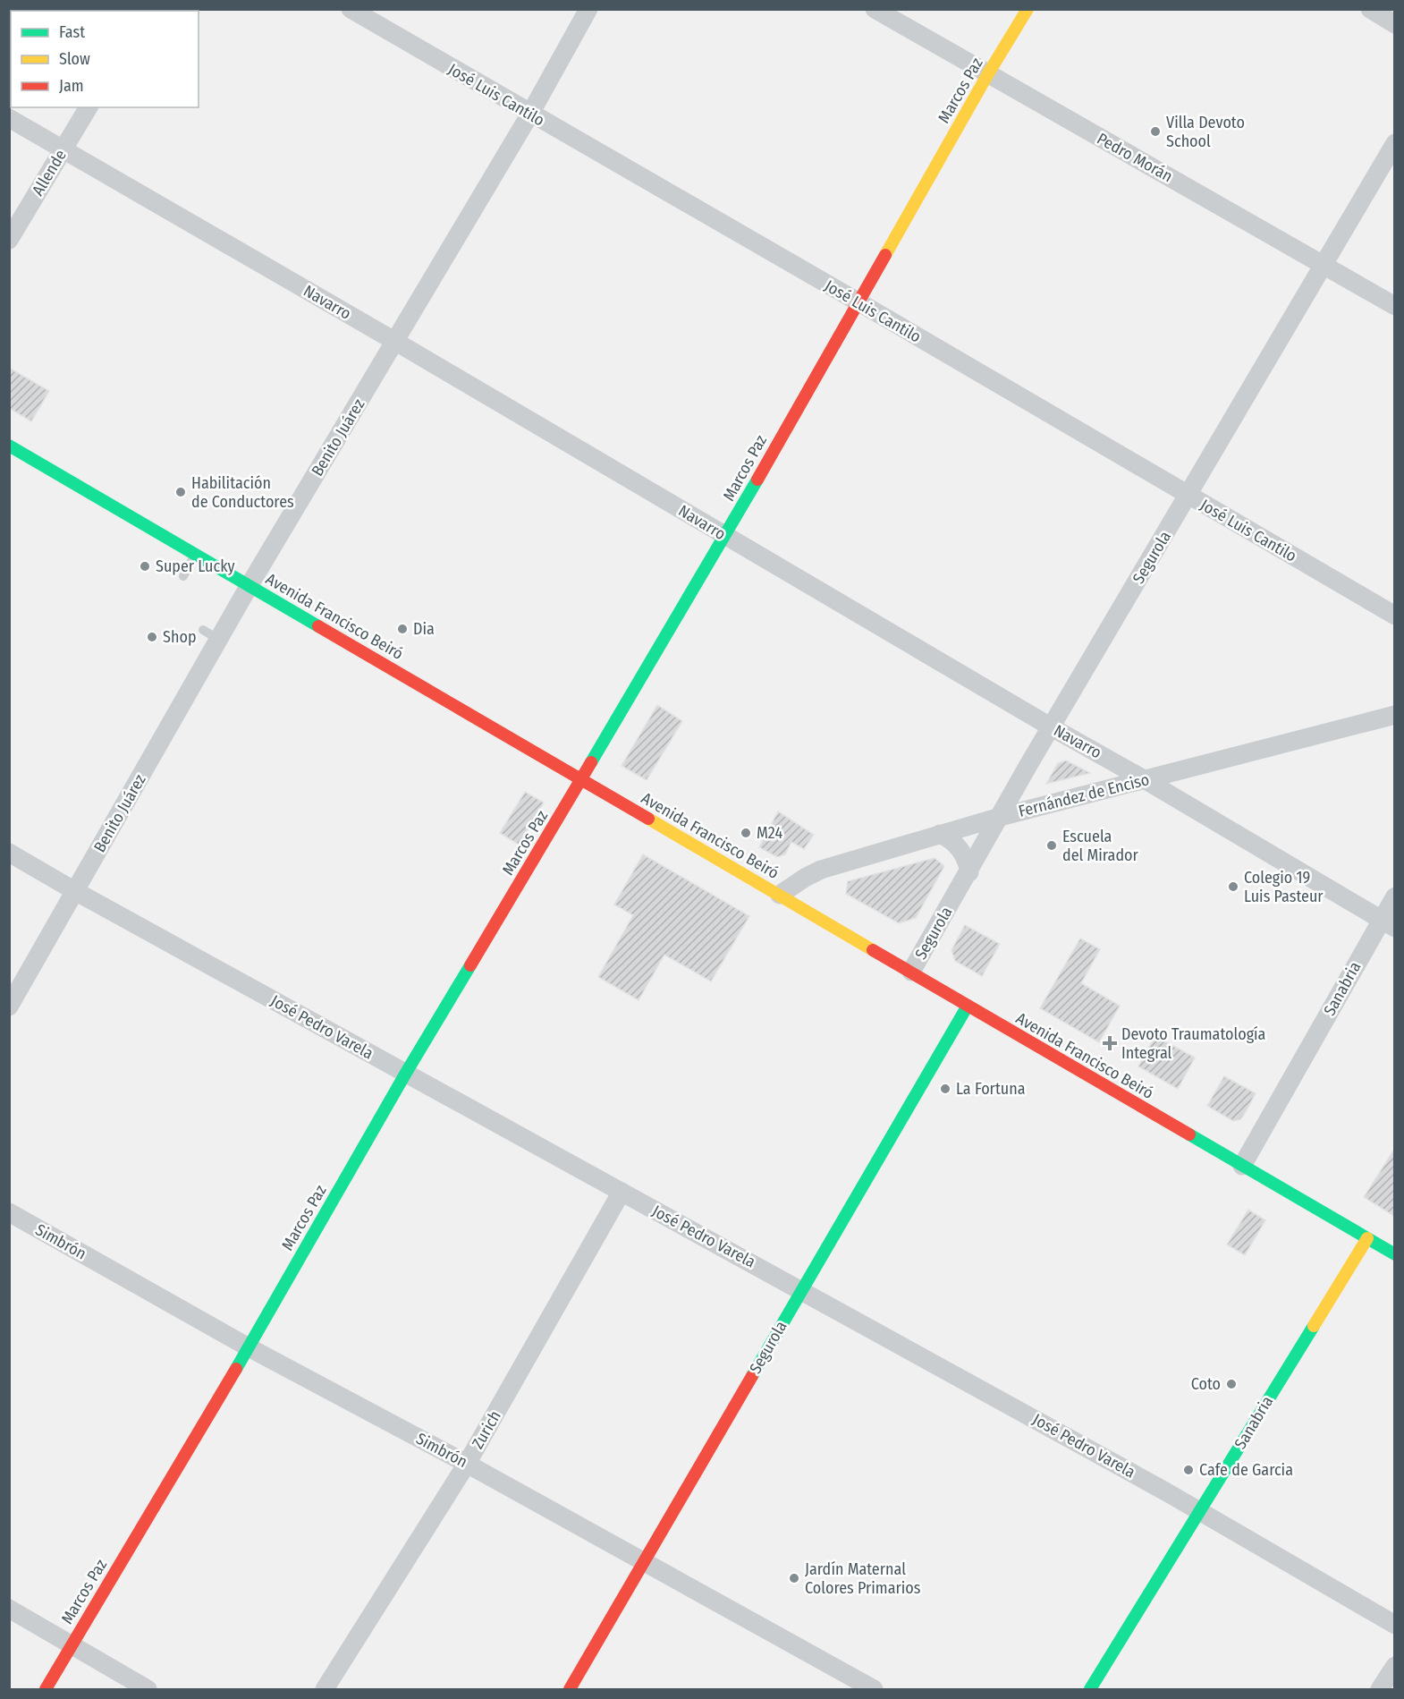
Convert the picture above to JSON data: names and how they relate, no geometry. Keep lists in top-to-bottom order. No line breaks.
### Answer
{"streets":{"street":["Marcos Paz","José Luis Cantilo","Pedro Morán","Allende","Navarro","Benito Juárez","Segurola","Avenida Francisco Beiró","Fernández de Enciso","Sanabria","José Pedro Varela","Simbrón","Zurich"]},"crossings":[["Marcos Paz","José Luis Cantilo"],["Marcos Paz","Pedro Morán"],["Marcos Paz","Navarro"],["Marcos Paz","Avenida Francisco Beiró"],["Marcos Paz","José Pedro Varela"],["Marcos Paz","Simbrón"],["José Luis Cantilo","Benito Juárez"],["José Luis Cantilo","Segurola"],["Pedro Morán","Segurola"],["Allende","Navarro"],["Navarro","Benito Juárez"],["Navarro","Segurola"],["Navarro","Fernández de Enciso"],["Navarro","Sanabria"],["Benito Juárez","Avenida Francisco Beiró"],["Benito Juárez","José Pedro Varela"],["Segurola","Avenida Francisco Beiró"],["Segurola","Fernández de Enciso"],["Segurola","José Pedro Varela"],["Segurola","Simbrón"],["Avenida Francisco Beiró","Fernández de Enciso"],["Avenida Francisco Beiró","Sanabria"],["Sanabria","José Pedro Varela"],["José Pedro Varela","Zurich"],["Simbrón","Zurich"]],"places":{"other":["Villa Devoto School","Habilitación de Conductores","Super Lucky","Dia","Shop","M24","Escuela del Mirador","Colegio 19 Luis Pasteur","La Fortuna","Coto","Cafe de Garcia","Jardín Maternal Colores Primarios"],"health":["Devoto Traumatología Integral"]},"legend":["Fast","Slow","Jam"]}
